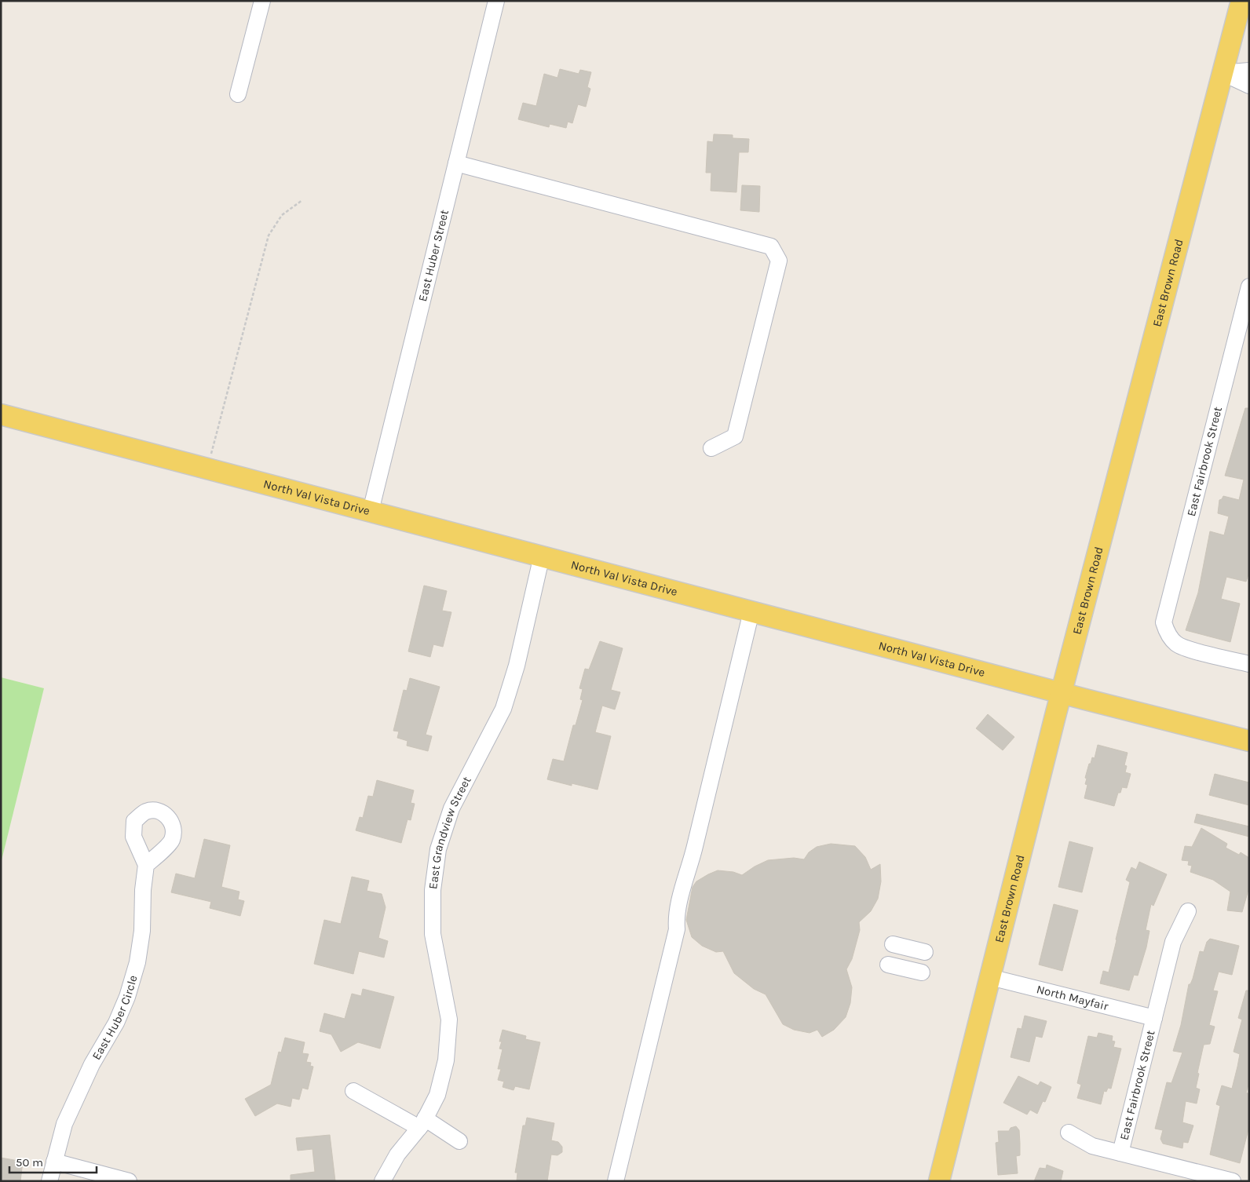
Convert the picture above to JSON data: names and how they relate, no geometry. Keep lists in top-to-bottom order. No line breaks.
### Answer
{"streets":{"main road":["East Brown Road","North Val Vista Drive"],"street":["East Huber Street","East Fairbrook Street","East Grandview Street","North Mayfair","East Huber Circle"]},"crossings":[["East Huber Street","North Val Vista Drive"],["East Brown Road","North Val Vista Drive"],["East Brown Road","North Mayfair"],["East Fairbrook Street","North Mayfair"],["North Val Vista Drive","East Grandview Street"]],"scale_bar":"50 m"}
